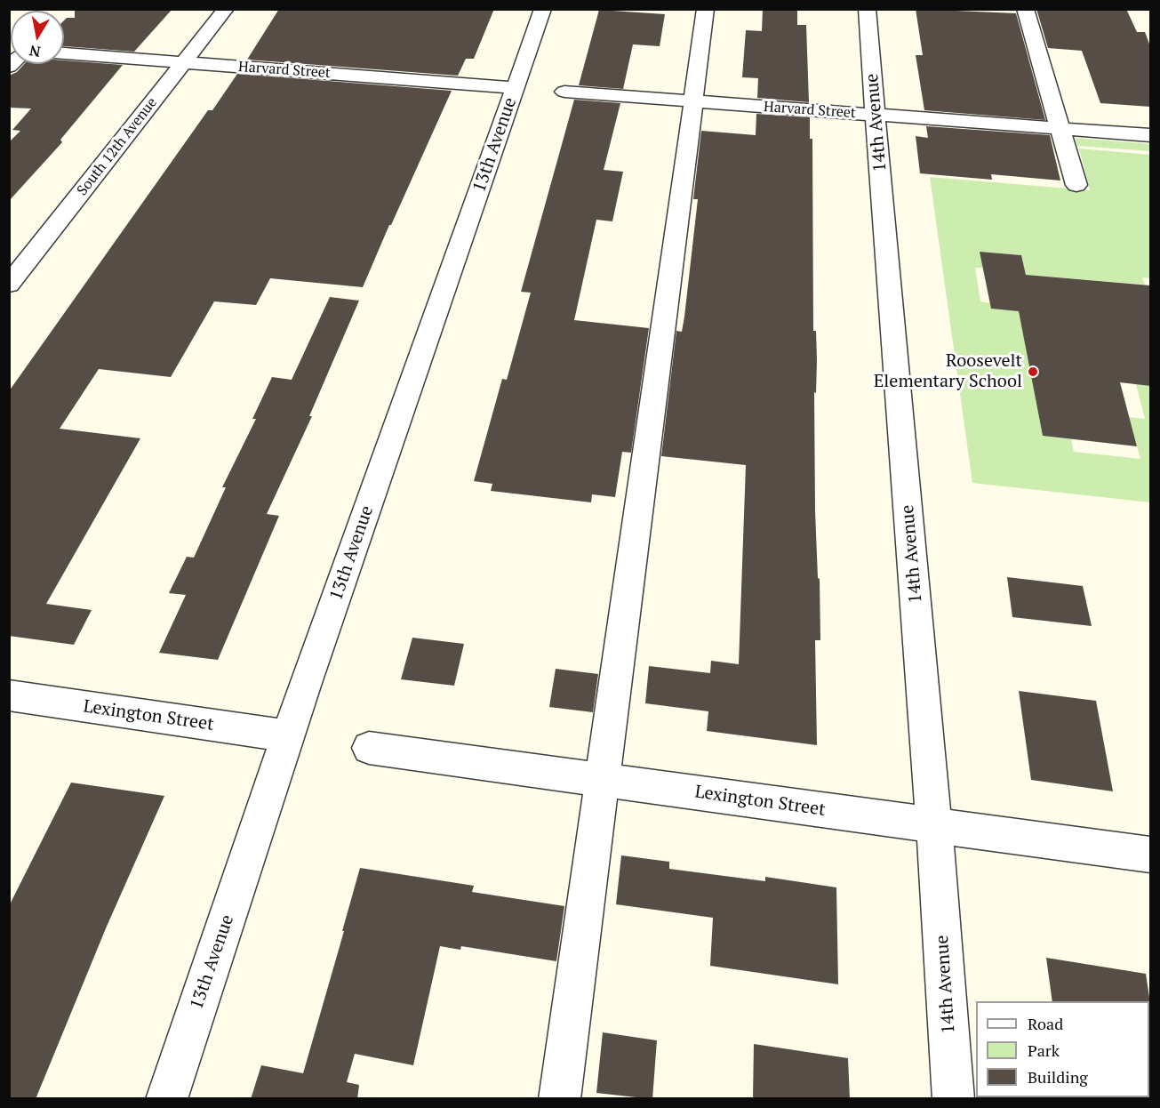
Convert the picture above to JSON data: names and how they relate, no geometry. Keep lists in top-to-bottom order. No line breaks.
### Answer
{"streets":{"street":["Harvard Street","14th Avenue","13th Avenue","South 12th Avenue","Lexington Street"]},"crossings":[["Harvard Street","14th Avenue"],["Harvard Street","13th Avenue"],["Harvard Street","South 12th Avenue"],["14th Avenue","Lexington Street"],["13th Avenue","Lexington Street"]],"places":["Roosevelt Elementary School"],"legend":["Road","Park","Building"],"north":"bottom"}
